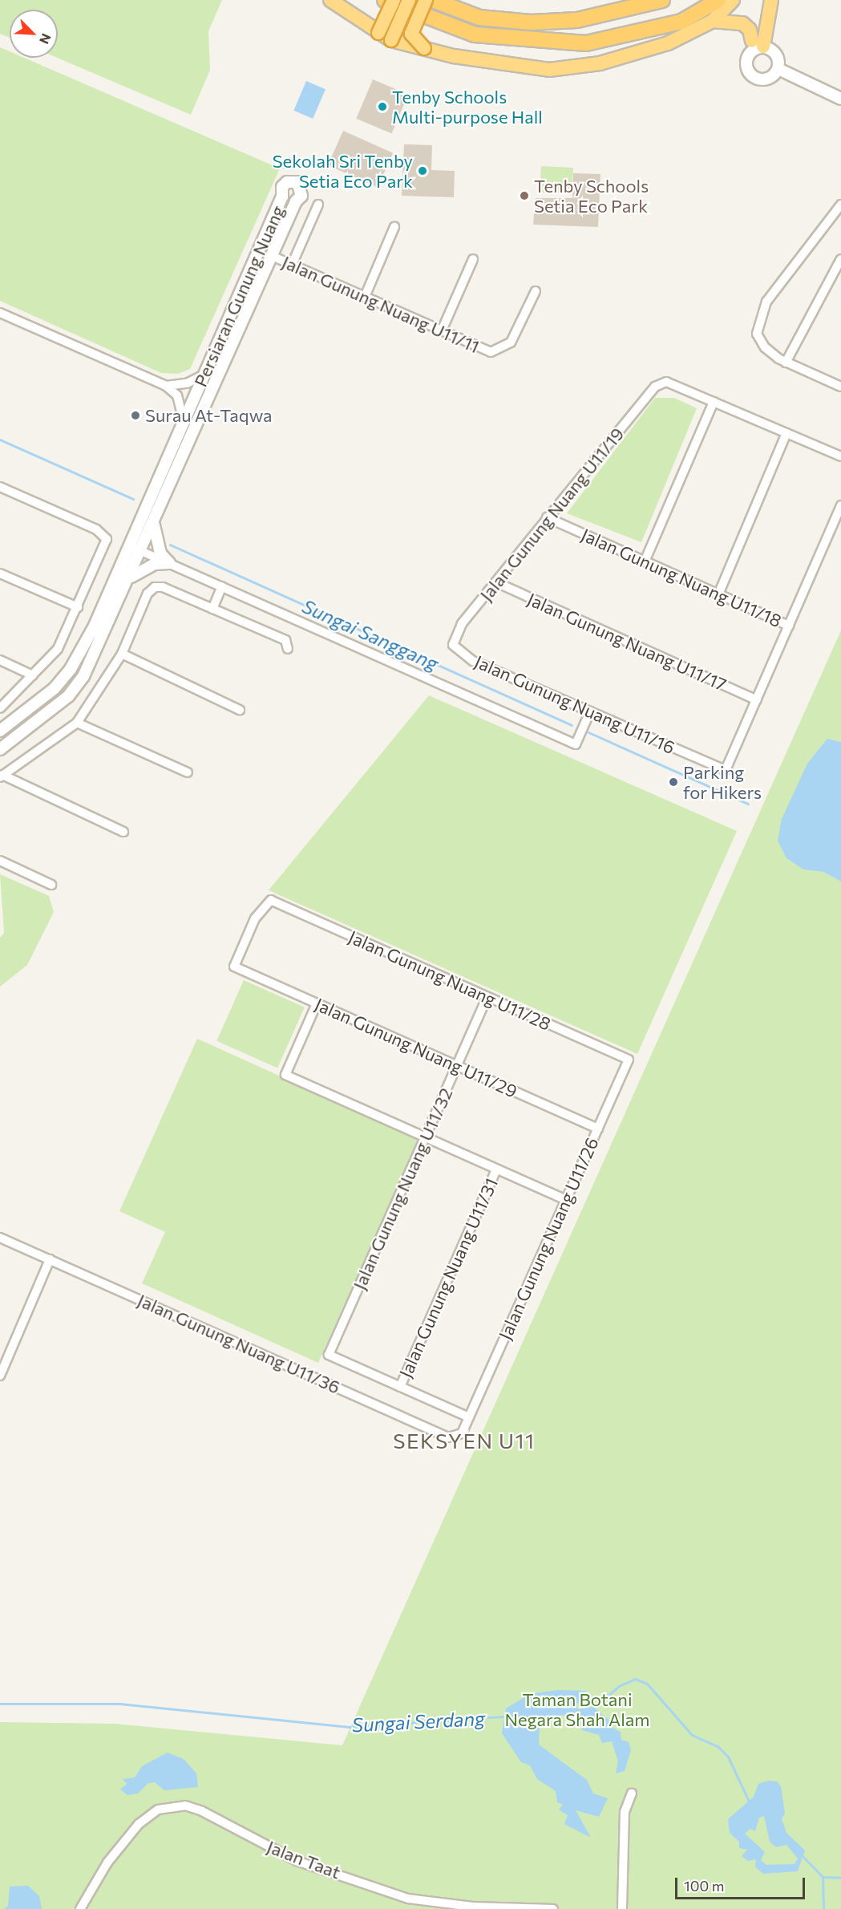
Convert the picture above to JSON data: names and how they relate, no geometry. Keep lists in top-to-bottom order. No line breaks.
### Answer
{"streets":{"street":["Persiaran Gunung Nuang","Jalan Gunung Nuang U11/11","Jalan Gunung Nuang U11/19","Jalan Gunung Nuang U11/18","Jalan Gunung Nuang U11/17","Jalan Gunung Nuang U11/16","Jalan Gunung Nuang U11/28","Jalan Gunung Nuang U11/29","Jalan Gunung Nuang U11/32","Jalan Gunung Nuang U11/26","Jalan Gunung Nuang U11/31","Jalan Gunung Nuang U11/36","Jalan Taat"]},"crossings":[["Persiaran Gunung Nuang","Jalan Gunung Nuang U11/11"],["Jalan Gunung Nuang U11/19","Jalan Gunung Nuang U11/18"],["Jalan Gunung Nuang U11/19","Jalan Gunung Nuang U11/17"],["Jalan Gunung Nuang U11/19","Jalan Gunung Nuang U11/16"],["Jalan Gunung Nuang U11/17","Jalan Gunung Nuang U11/16"],["Jalan Gunung Nuang U11/28","Jalan Gunung Nuang U11/29"],["Jalan Gunung Nuang U11/28","Jalan Gunung Nuang U11/32"],["Jalan Gunung Nuang U11/28","Jalan Gunung Nuang U11/26"],["Jalan Gunung Nuang U11/29","Jalan Gunung Nuang U11/32"],["Jalan Gunung Nuang U11/29","Jalan Gunung Nuang U11/26"],["Jalan Gunung Nuang U11/32","Jalan Gunung Nuang U11/31"],["Jalan Gunung Nuang U11/26","Jalan Gunung Nuang U11/36"]],"districts":["SEKSYEN U11"],"water":["Sungai Sanggang","Sungai Serdang"],"parks":["Taman Botani Negara Shah Alam"],"places":["Tenby Schools Multi-purpose Hall","Sekolah Sri Tenby Setia Eco Park","Tenby Schools Setia Eco Park","Surau At-Taqwa","Parking for Hikers"],"scale_bar":"100 m","north":"bottom right"}
